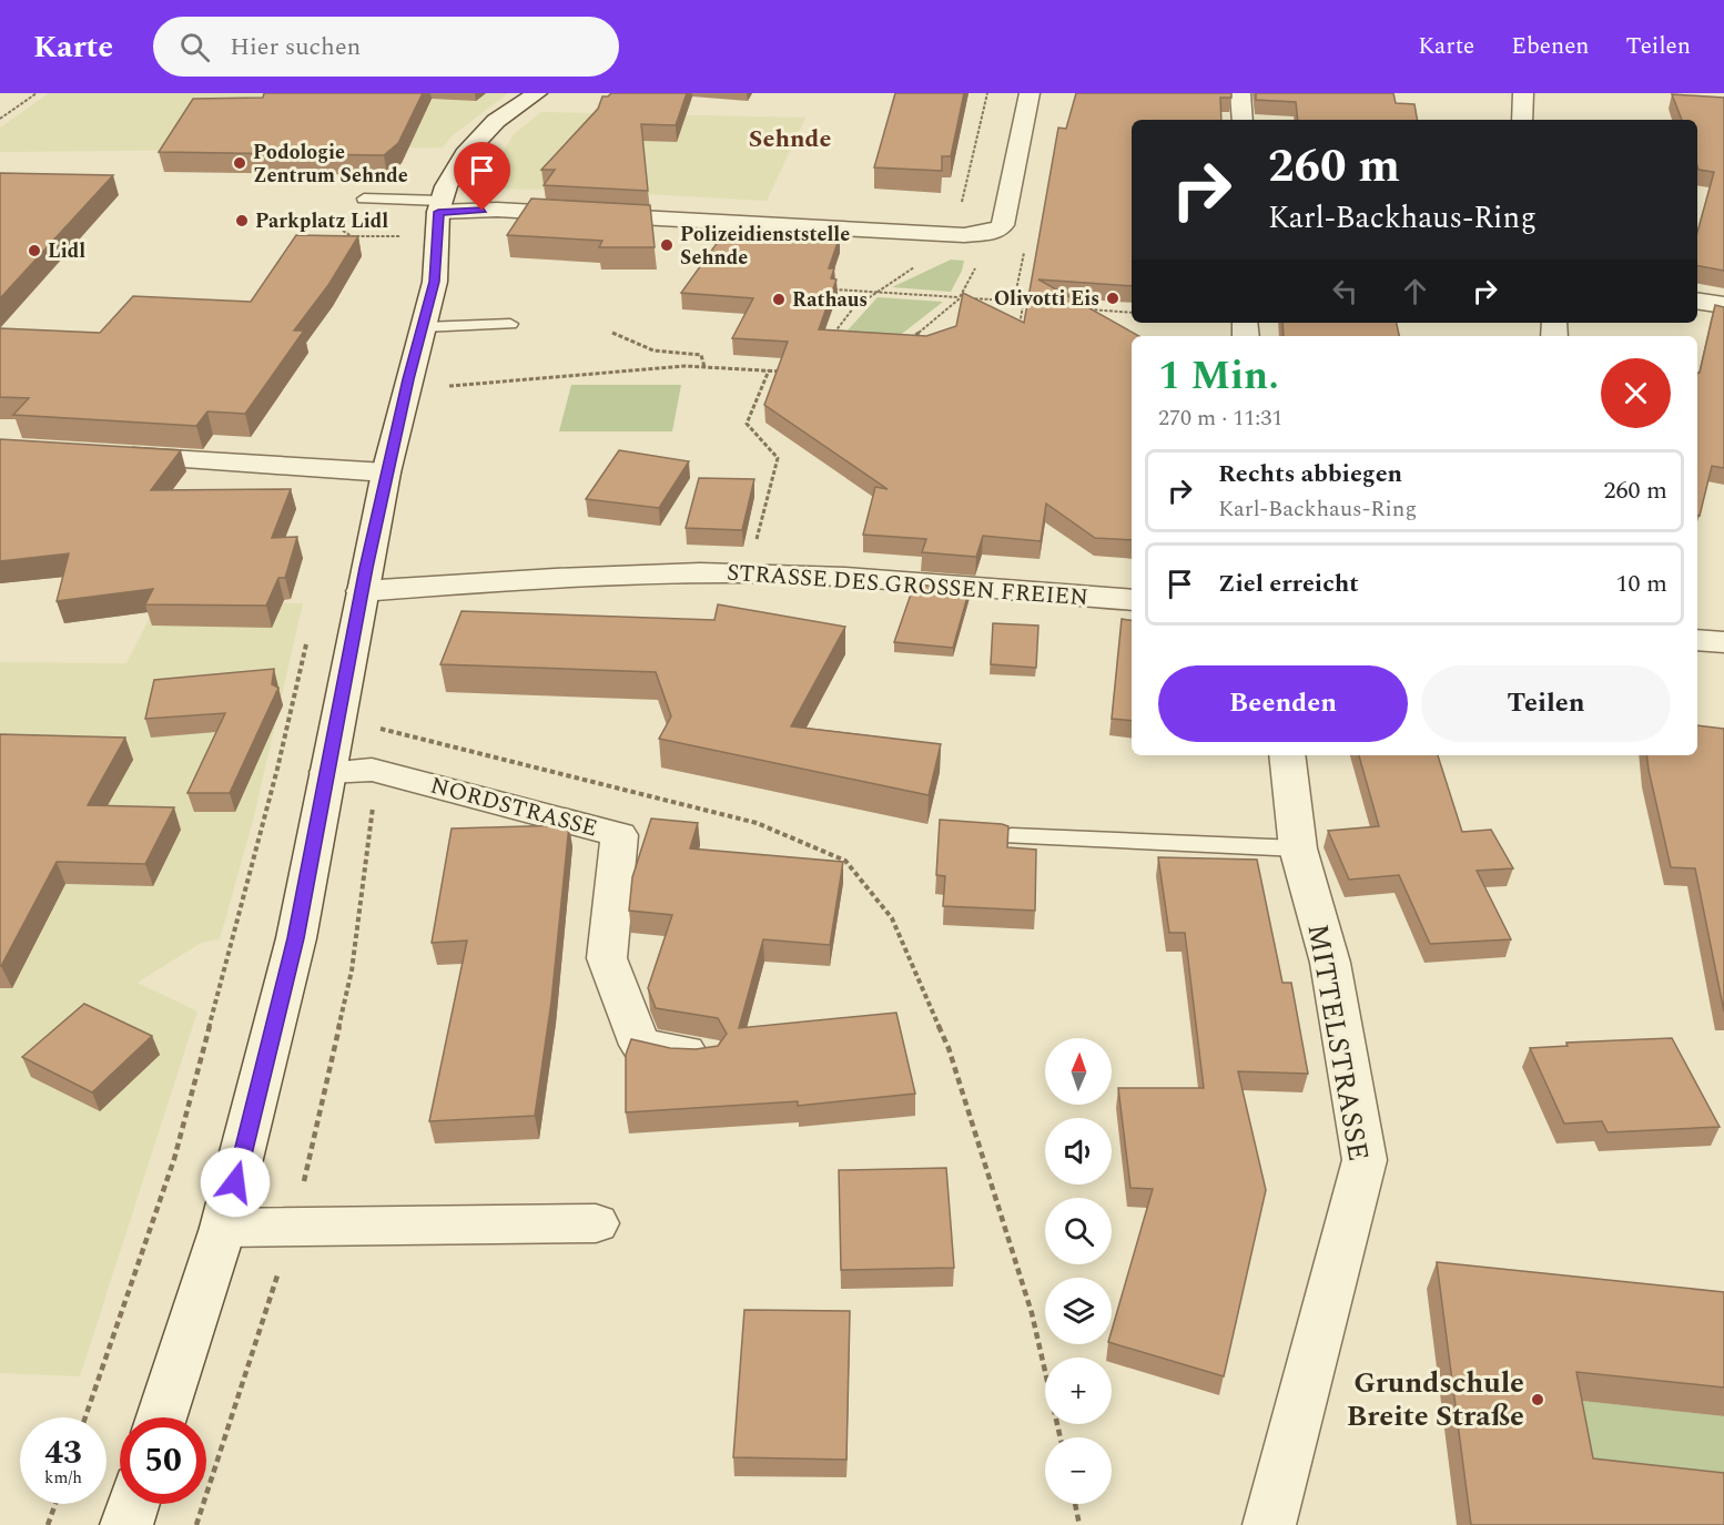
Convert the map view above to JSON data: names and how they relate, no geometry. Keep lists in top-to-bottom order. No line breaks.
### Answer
{"streets":{"street":["STRASSE DES GROSSEN FREIEN","NORDSTRASSE","MITTELSTRASSE"]},"districts":["Sehnde"],"places":["Podologie Zentrum Sehnde","Parkplatz Lidl","Polizeidienststelle Sehnde","Lidl","Olivotti Eis","Rathaus","Grundschule Breite Straße"],"north":"top","page":{"header":"Karte","search":"Hier suchen","nav":["Karte","Ebenen","Teilen"],"turn":["260 m","Karl-Backhaus-Ring"],"heading":["1 Min.","270 m · 11:31"],"list":[{"name":"Rechts abbiegen","note":"Karl-Backhaus-Ring","value":"260 m"},{"name":"Ziel erreicht","value":"10 m"}],"buttons":["Beenden","Teilen"],"map_buttons":["+","−"],"speed":"43 km/h","limit":"50"}}
